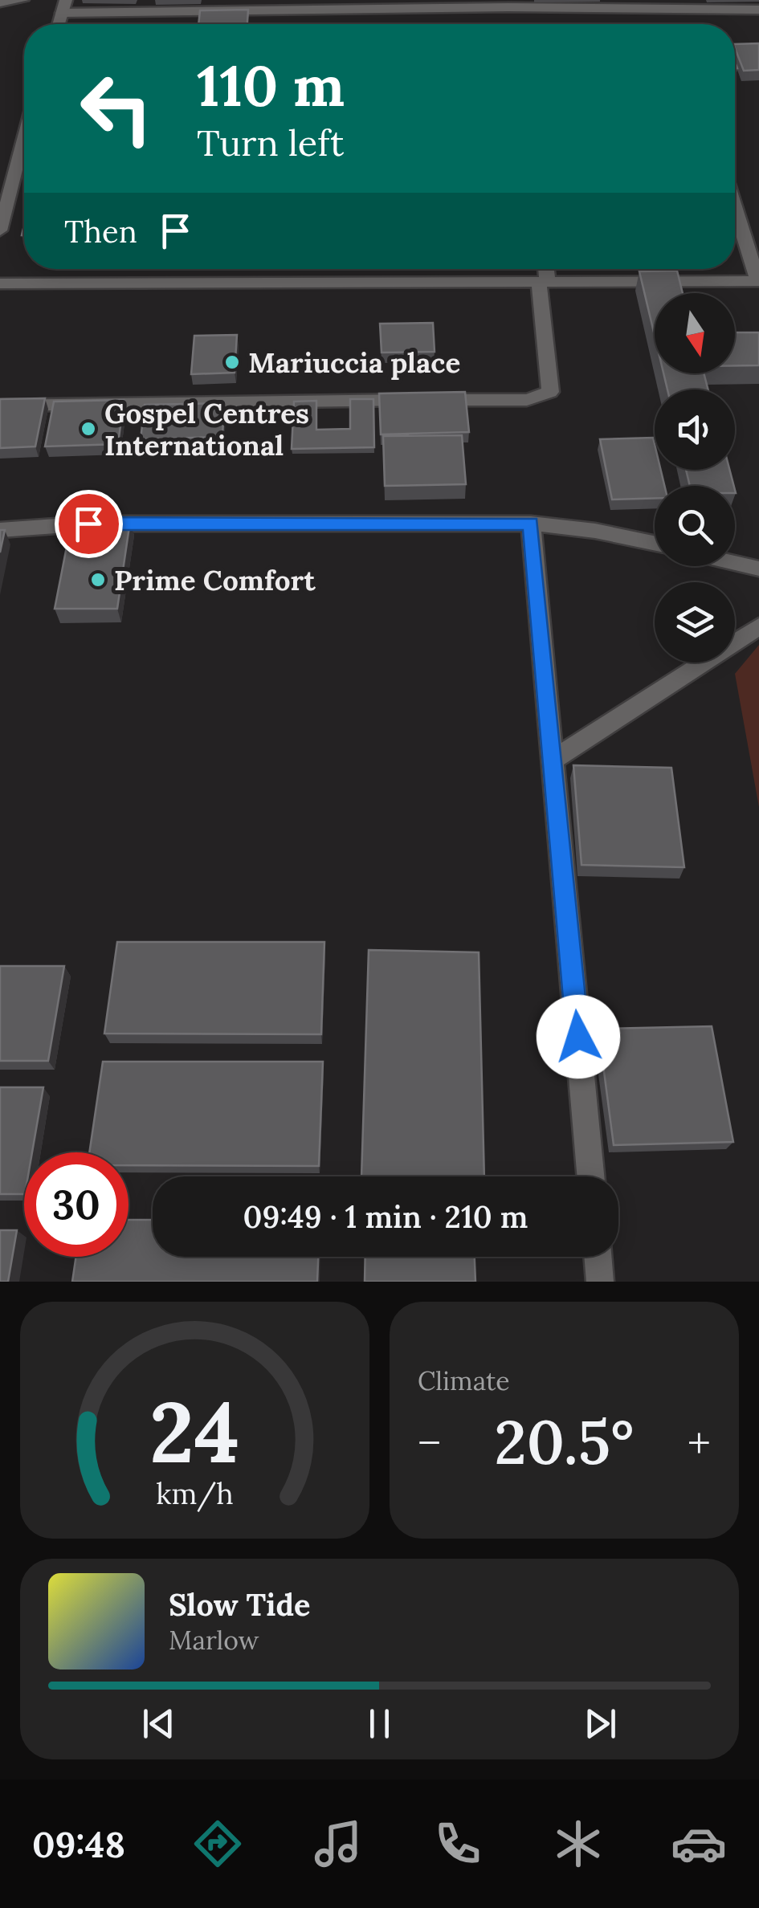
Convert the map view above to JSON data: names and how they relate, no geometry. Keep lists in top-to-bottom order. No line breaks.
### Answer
{"places":["Mariuccia place","Gospel Centres International","Prime Comfort"],"north":"bottom","page":{"turn":["110 m","Turn left"],"then":"Then","limit":"30","trip":"09:49 · 1 min · 210 m","tile":"Climate","heat":["−","20.5°","+"],"song":["Slow Tide","Marlow"],"tabs":"09:48","gauge":["24","km/h"]}}
